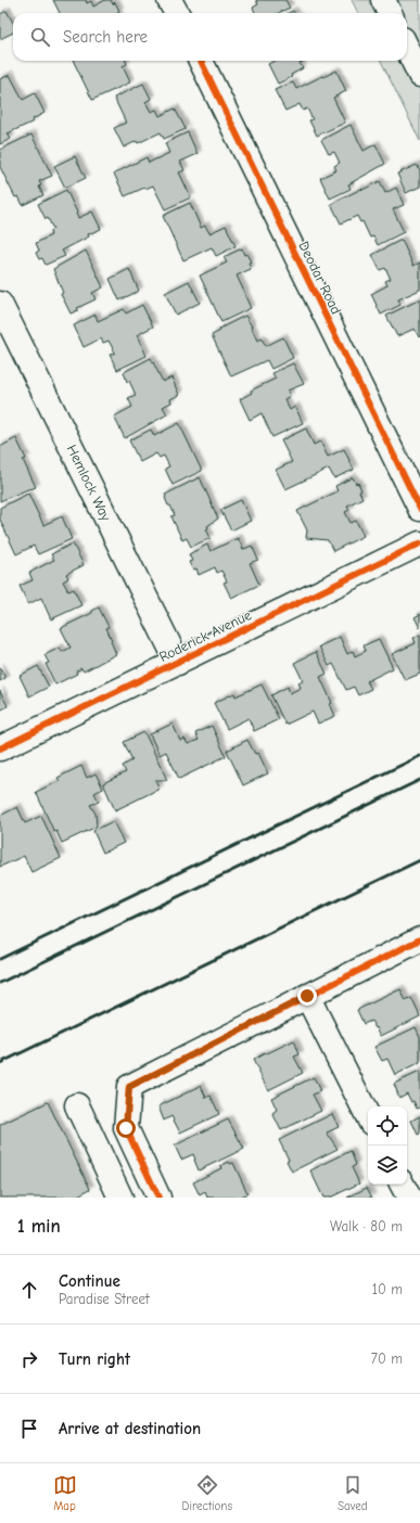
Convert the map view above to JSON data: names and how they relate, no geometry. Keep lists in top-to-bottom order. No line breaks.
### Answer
{"streets":{"street":["Deodar Road","Hemlock Way","Roderick Avenue"]},"crossings":[["Hemlock Way","Roderick Avenue"]],"page":{"search":"Search here","heading":["1 min","Walk · 80 m"],"list":[["Continue","Paradise Street","10 m"],["Turn right","70 m"],"Arrive at destination"],"nav":["Map","Directions","Saved"]}}
